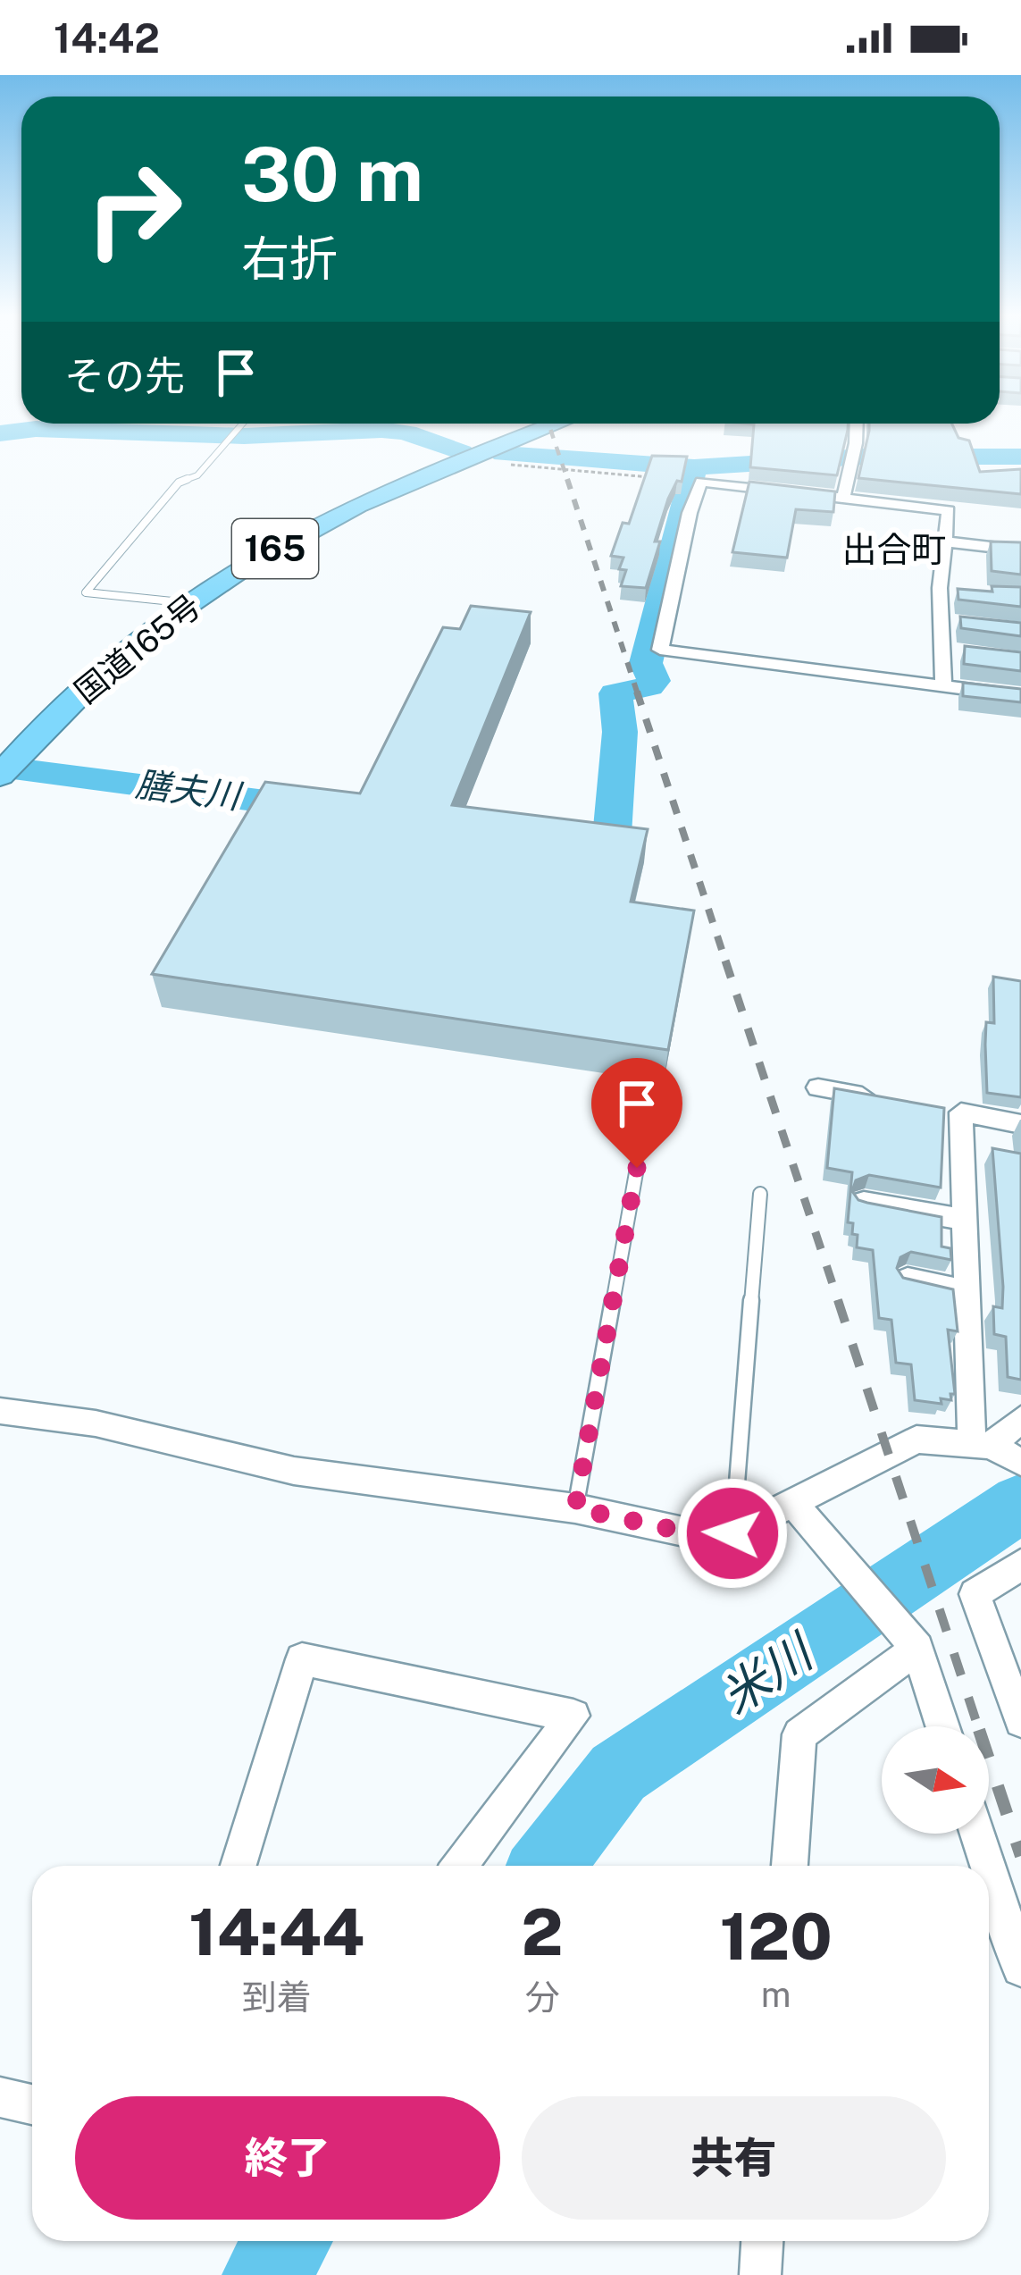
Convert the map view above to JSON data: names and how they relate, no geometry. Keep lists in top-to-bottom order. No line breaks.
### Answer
{"streets":{"highway":["165","国道165号"]},"districts":["出合町"],"water":["膳夫川","米川"],"north":"right","page":{"status":"14:42","turn":["30 m","右折"],"then":"その先","eta":["14:44","到着","2","分","120","m"],"buttons":["終了","共有"]}}
